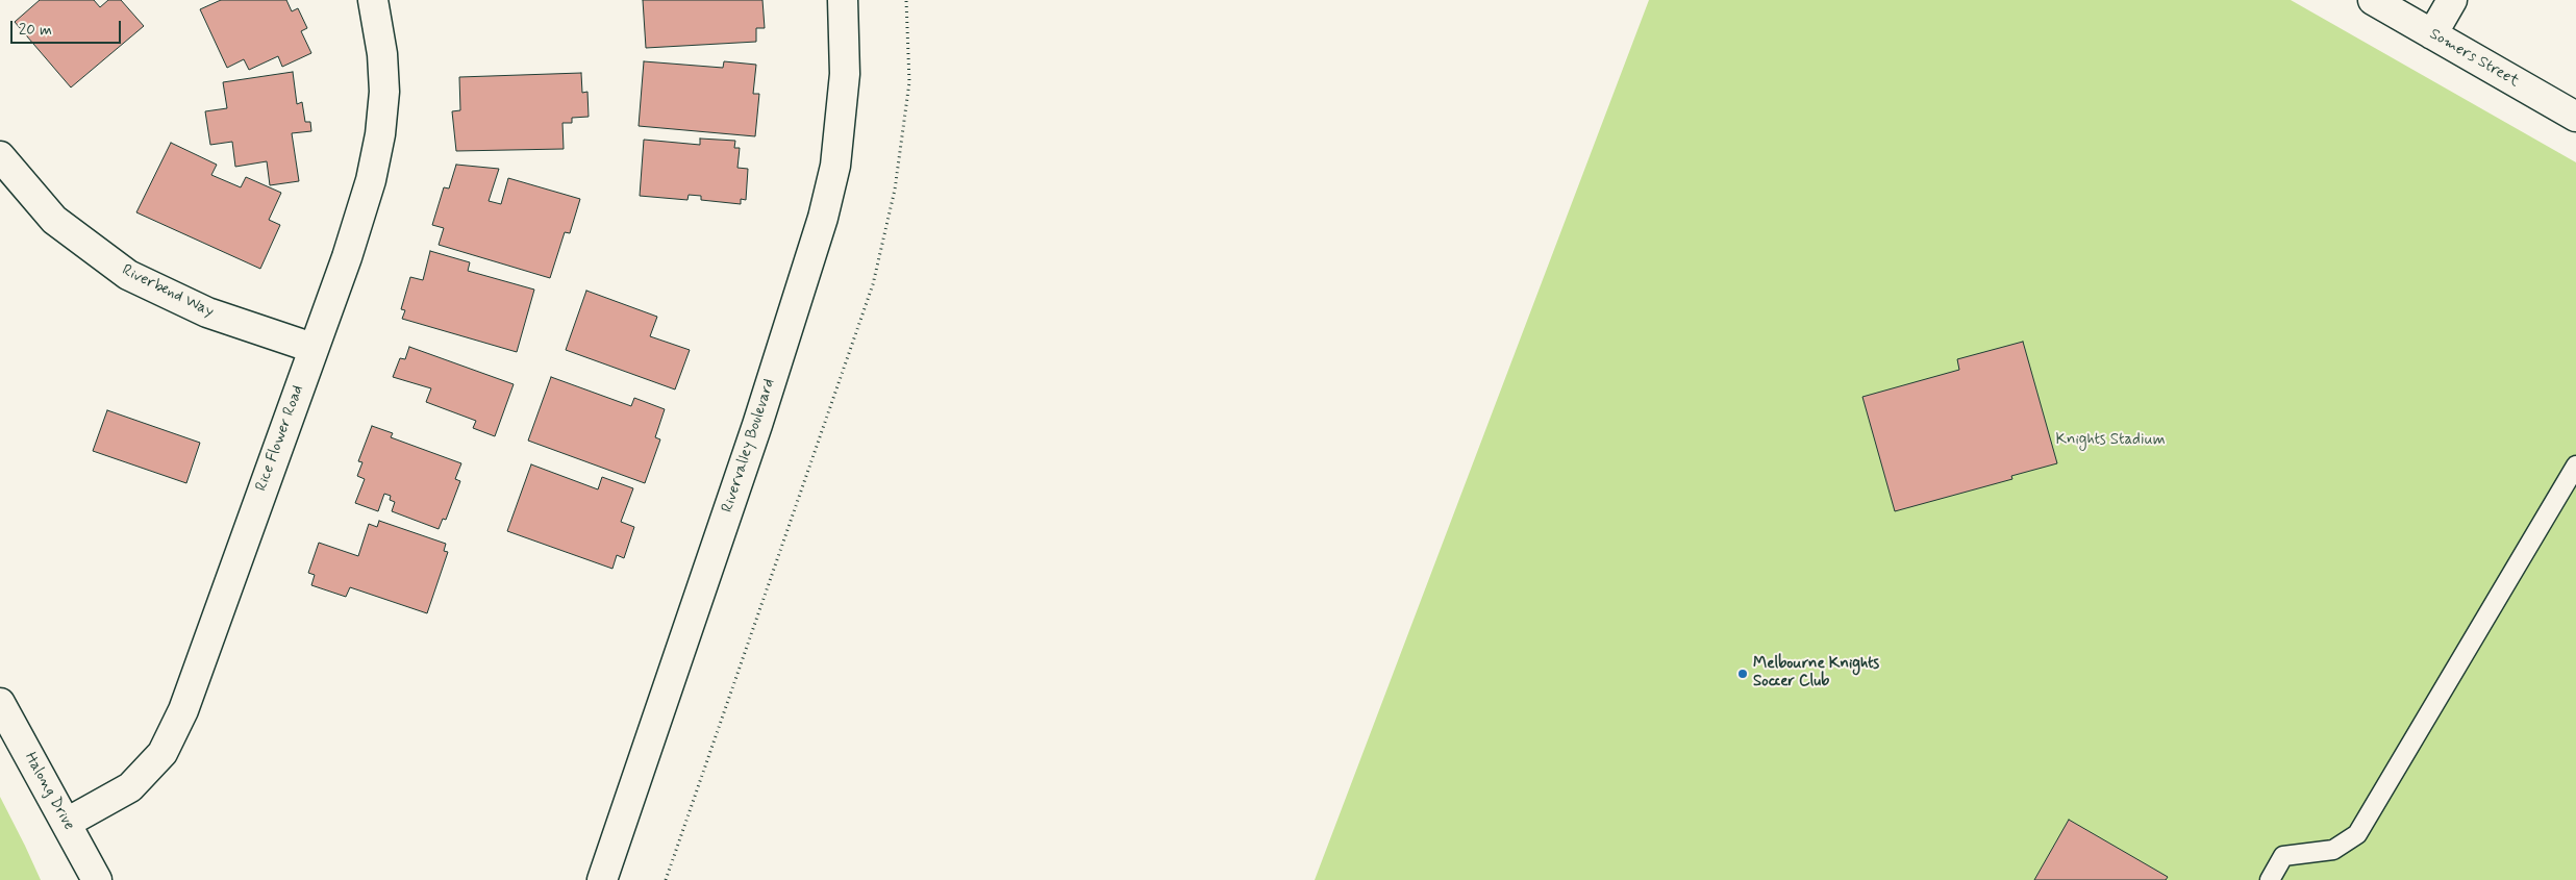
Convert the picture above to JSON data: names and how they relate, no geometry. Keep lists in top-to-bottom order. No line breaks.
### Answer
{"streets":{"street":["Somers Street","Riverbend Way","Rice Flower Road","Rivervalley Boulevard","Halong Drive"]},"crossings":[["Riverbend Way","Rice Flower Road"],["Rice Flower Road","Halong Drive"]],"parks":["Knights Stadium"],"places":["Melbourne Knights Soccer Club"],"scale_bar":"20 m"}
